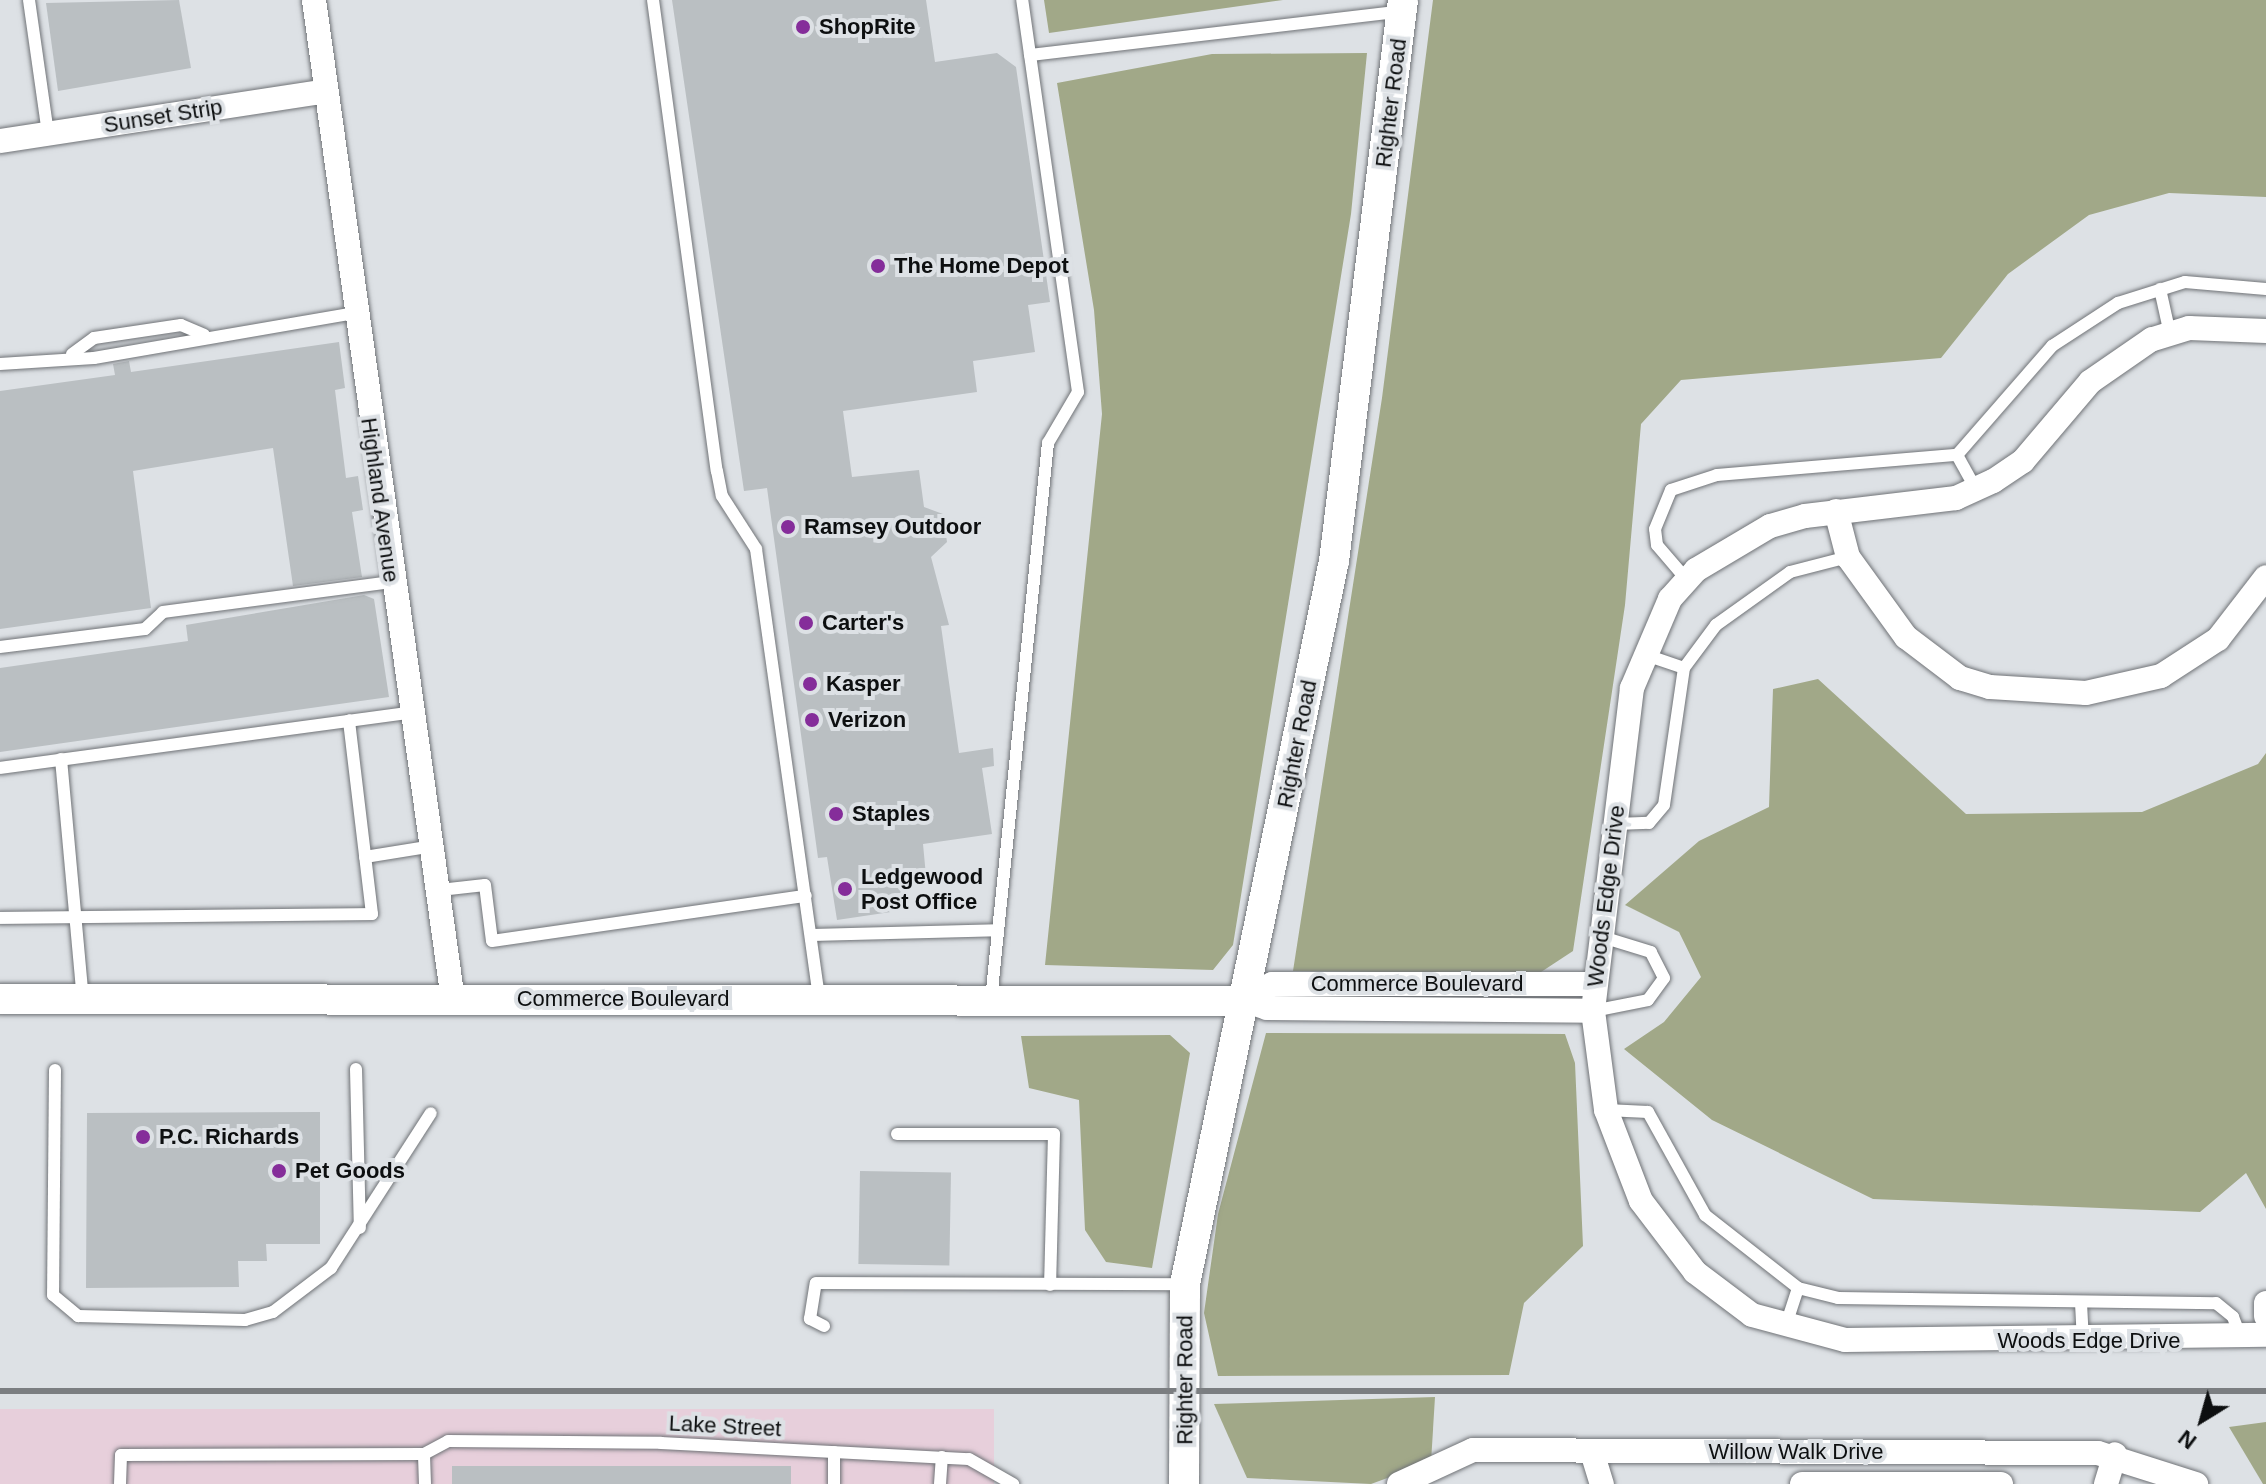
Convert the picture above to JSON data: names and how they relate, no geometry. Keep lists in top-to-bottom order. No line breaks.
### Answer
{"streets":{"street":["Righter Road","Sunset Strip","Highland Avenue","Woods Edge Drive","Commerce Boulevard","Willow Walk Drive"],"lane":["Lake Street"]},"crossings":[["Righter Road","Commerce Boulevard"],["Sunset Strip","Highland Avenue"],["Highland Avenue","Commerce Boulevard"],["Woods Edge Drive","Commerce Boulevard"]],"places":["ShopRite","The Home Depot","Ramsey Outdoor","Carter's","Kasper","Verizon","Staples","Ledgewood Post Office","P.C. Richards","Pet Goods"],"north":"bottom left"}
